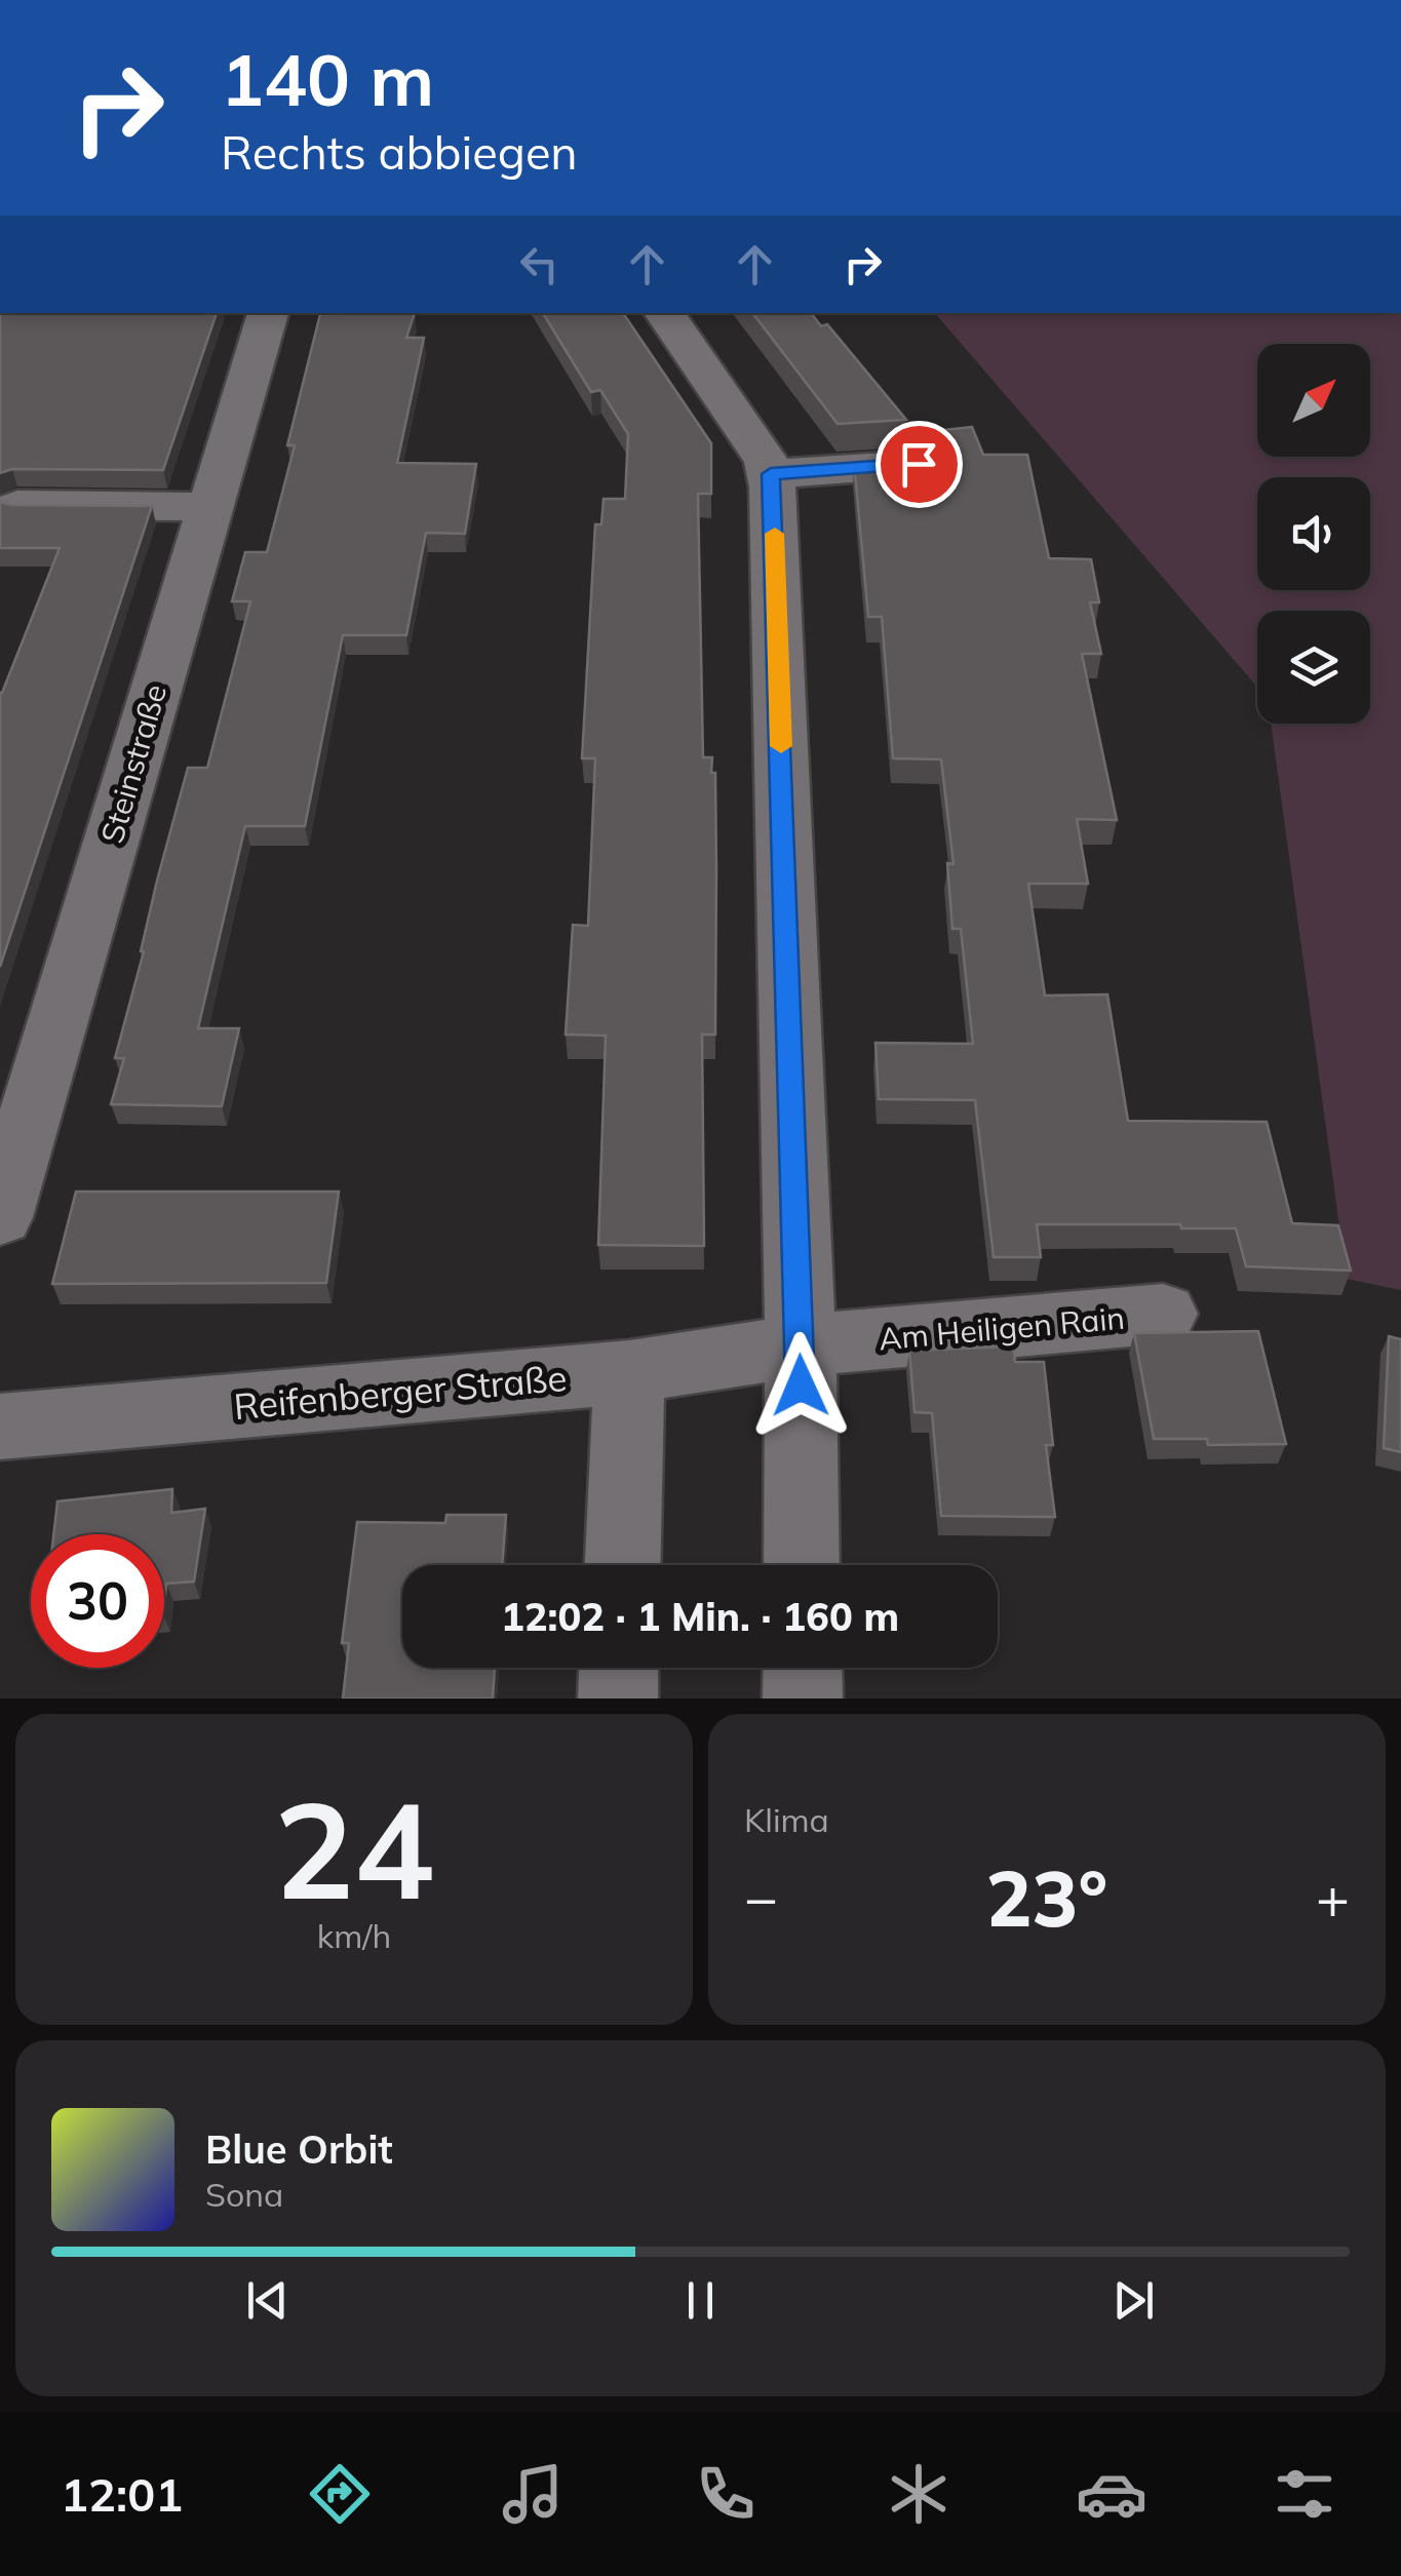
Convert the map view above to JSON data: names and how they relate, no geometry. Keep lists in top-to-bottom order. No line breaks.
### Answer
{"streets":{"street":["Steinstraße","Am Heiligen Rain","Reifenberger Straße"]},"crossings":[["Am Heiligen Rain","Reifenberger Straße"]],"north":"top right","page":{"turn":["140 m","Rechts abbiegen"],"limit":"30","trip":"12:02 · 1 Min. · 160 m","tile":[["24","km/h"],"Klima"],"heat":["−","23°","+"],"song":["Blue Orbit","Sona"],"tabs":"12:01"}}
